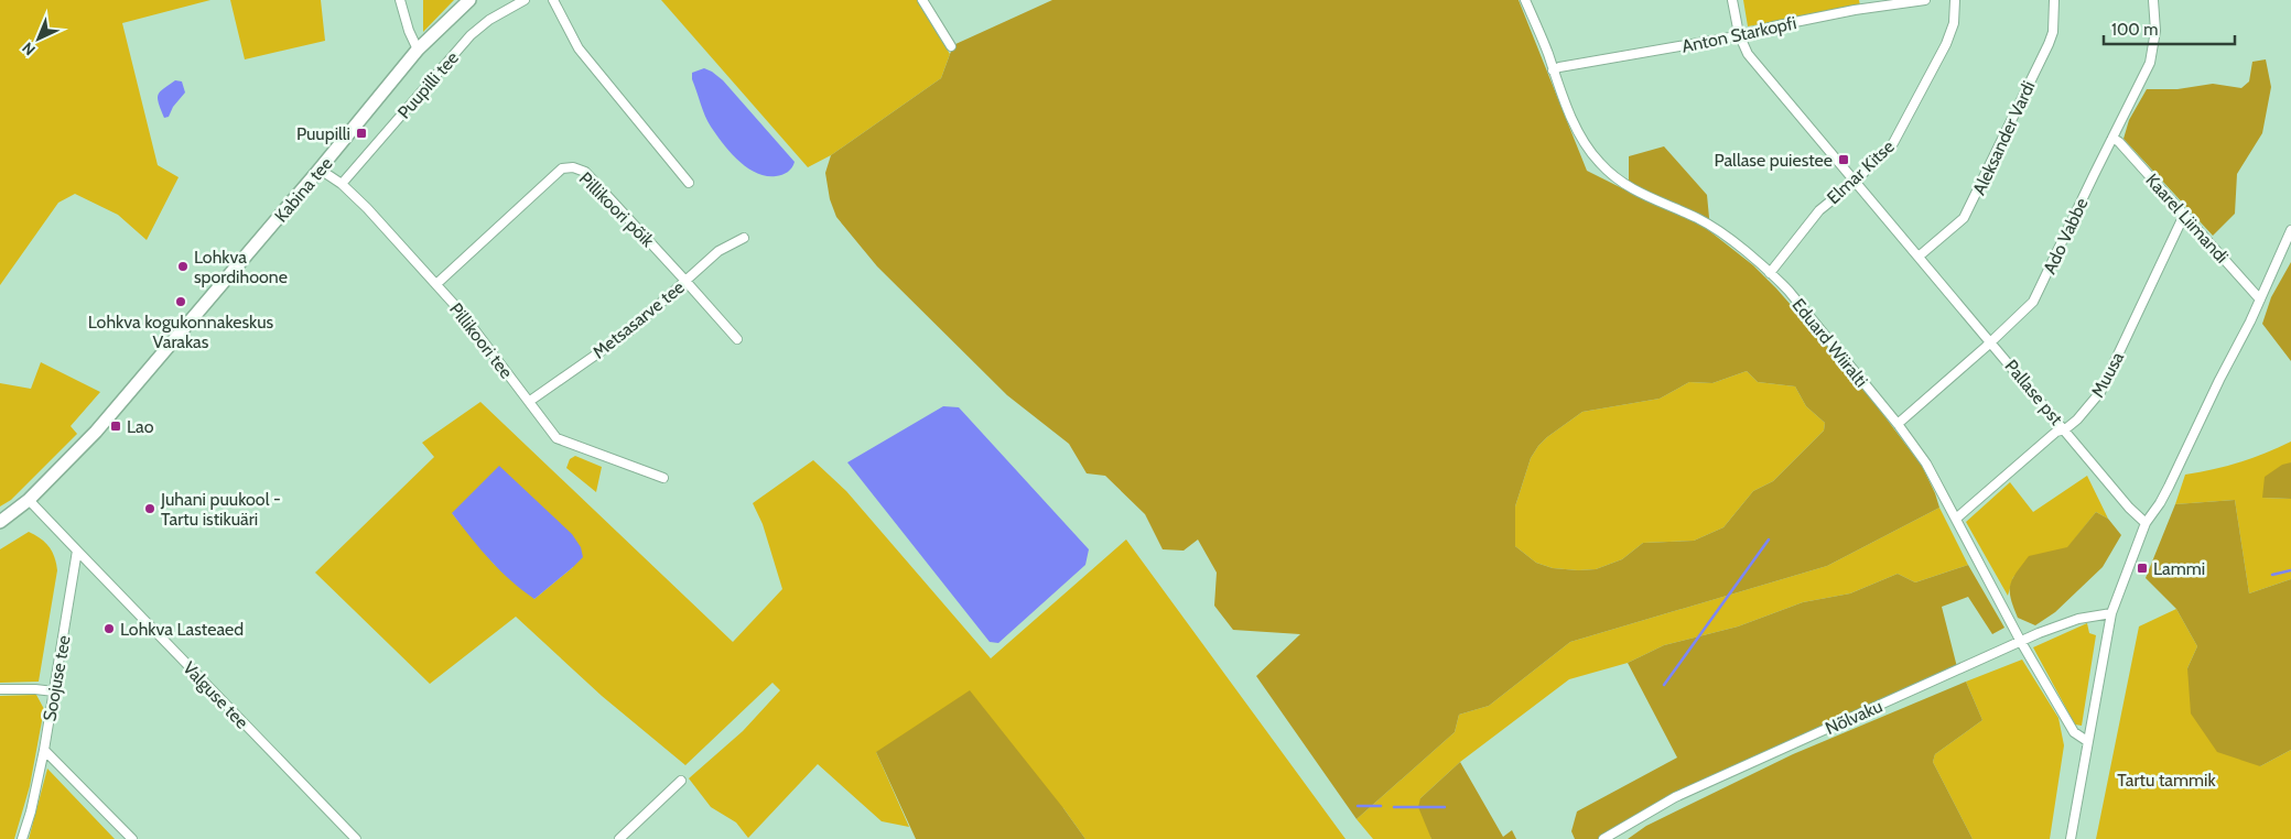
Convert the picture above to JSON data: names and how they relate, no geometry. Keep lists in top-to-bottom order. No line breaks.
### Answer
{"streets":{"street":["Anton Starkopfi","Puupilli tee","Aleksander Vardi","Elmar Kitse","Kabina tee","Pillikoori põik","Kaarel Liimandi","Ado Vabbe","Metsasarve tee","Pillikoori tee","Eduard Wiiralti","Muusa","Pallase pst","Soojuse tee","Valguse tee","Nõlvaku"]},"crossings":[["Anton Starkopfi","Eduard Wiiralti"],["Anton Starkopfi","Pallase pst"],["Puupilli tee","Pillikoori tee"],["Aleksander Vardi","Pallase pst"],["Elmar Kitse","Eduard Wiiralti"],["Elmar Kitse","Pallase pst"],["Kabina tee","Pillikoori tee"],["Pillikoori põik","Metsasarve tee"],["Pillikoori põik","Pillikoori tee"],["Kaarel Liimandi","Ado Vabbe"],["Kaarel Liimandi","Muusa"],["Ado Vabbe","Eduard Wiiralti"],["Ado Vabbe","Pallase pst"],["Metsasarve tee","Pillikoori tee"],["Eduard Wiiralti","Muusa"],["Eduard Wiiralti","Nõlvaku"],["Muusa","Pallase pst"],["Soojuse tee","Valguse tee"]],"parks":["Tartu tammik"],"places":{"transit":["Puupilli","Pallase puiestee","Lao","Lammi"],"other":["Lohkva spordihoone","Lohkva kogukonnakeskus Varakas","Juhani puukool - Tartu istikuäri","Lohkva Lasteaed"]},"scale_bar":"100 m","north":"bottom left"}
